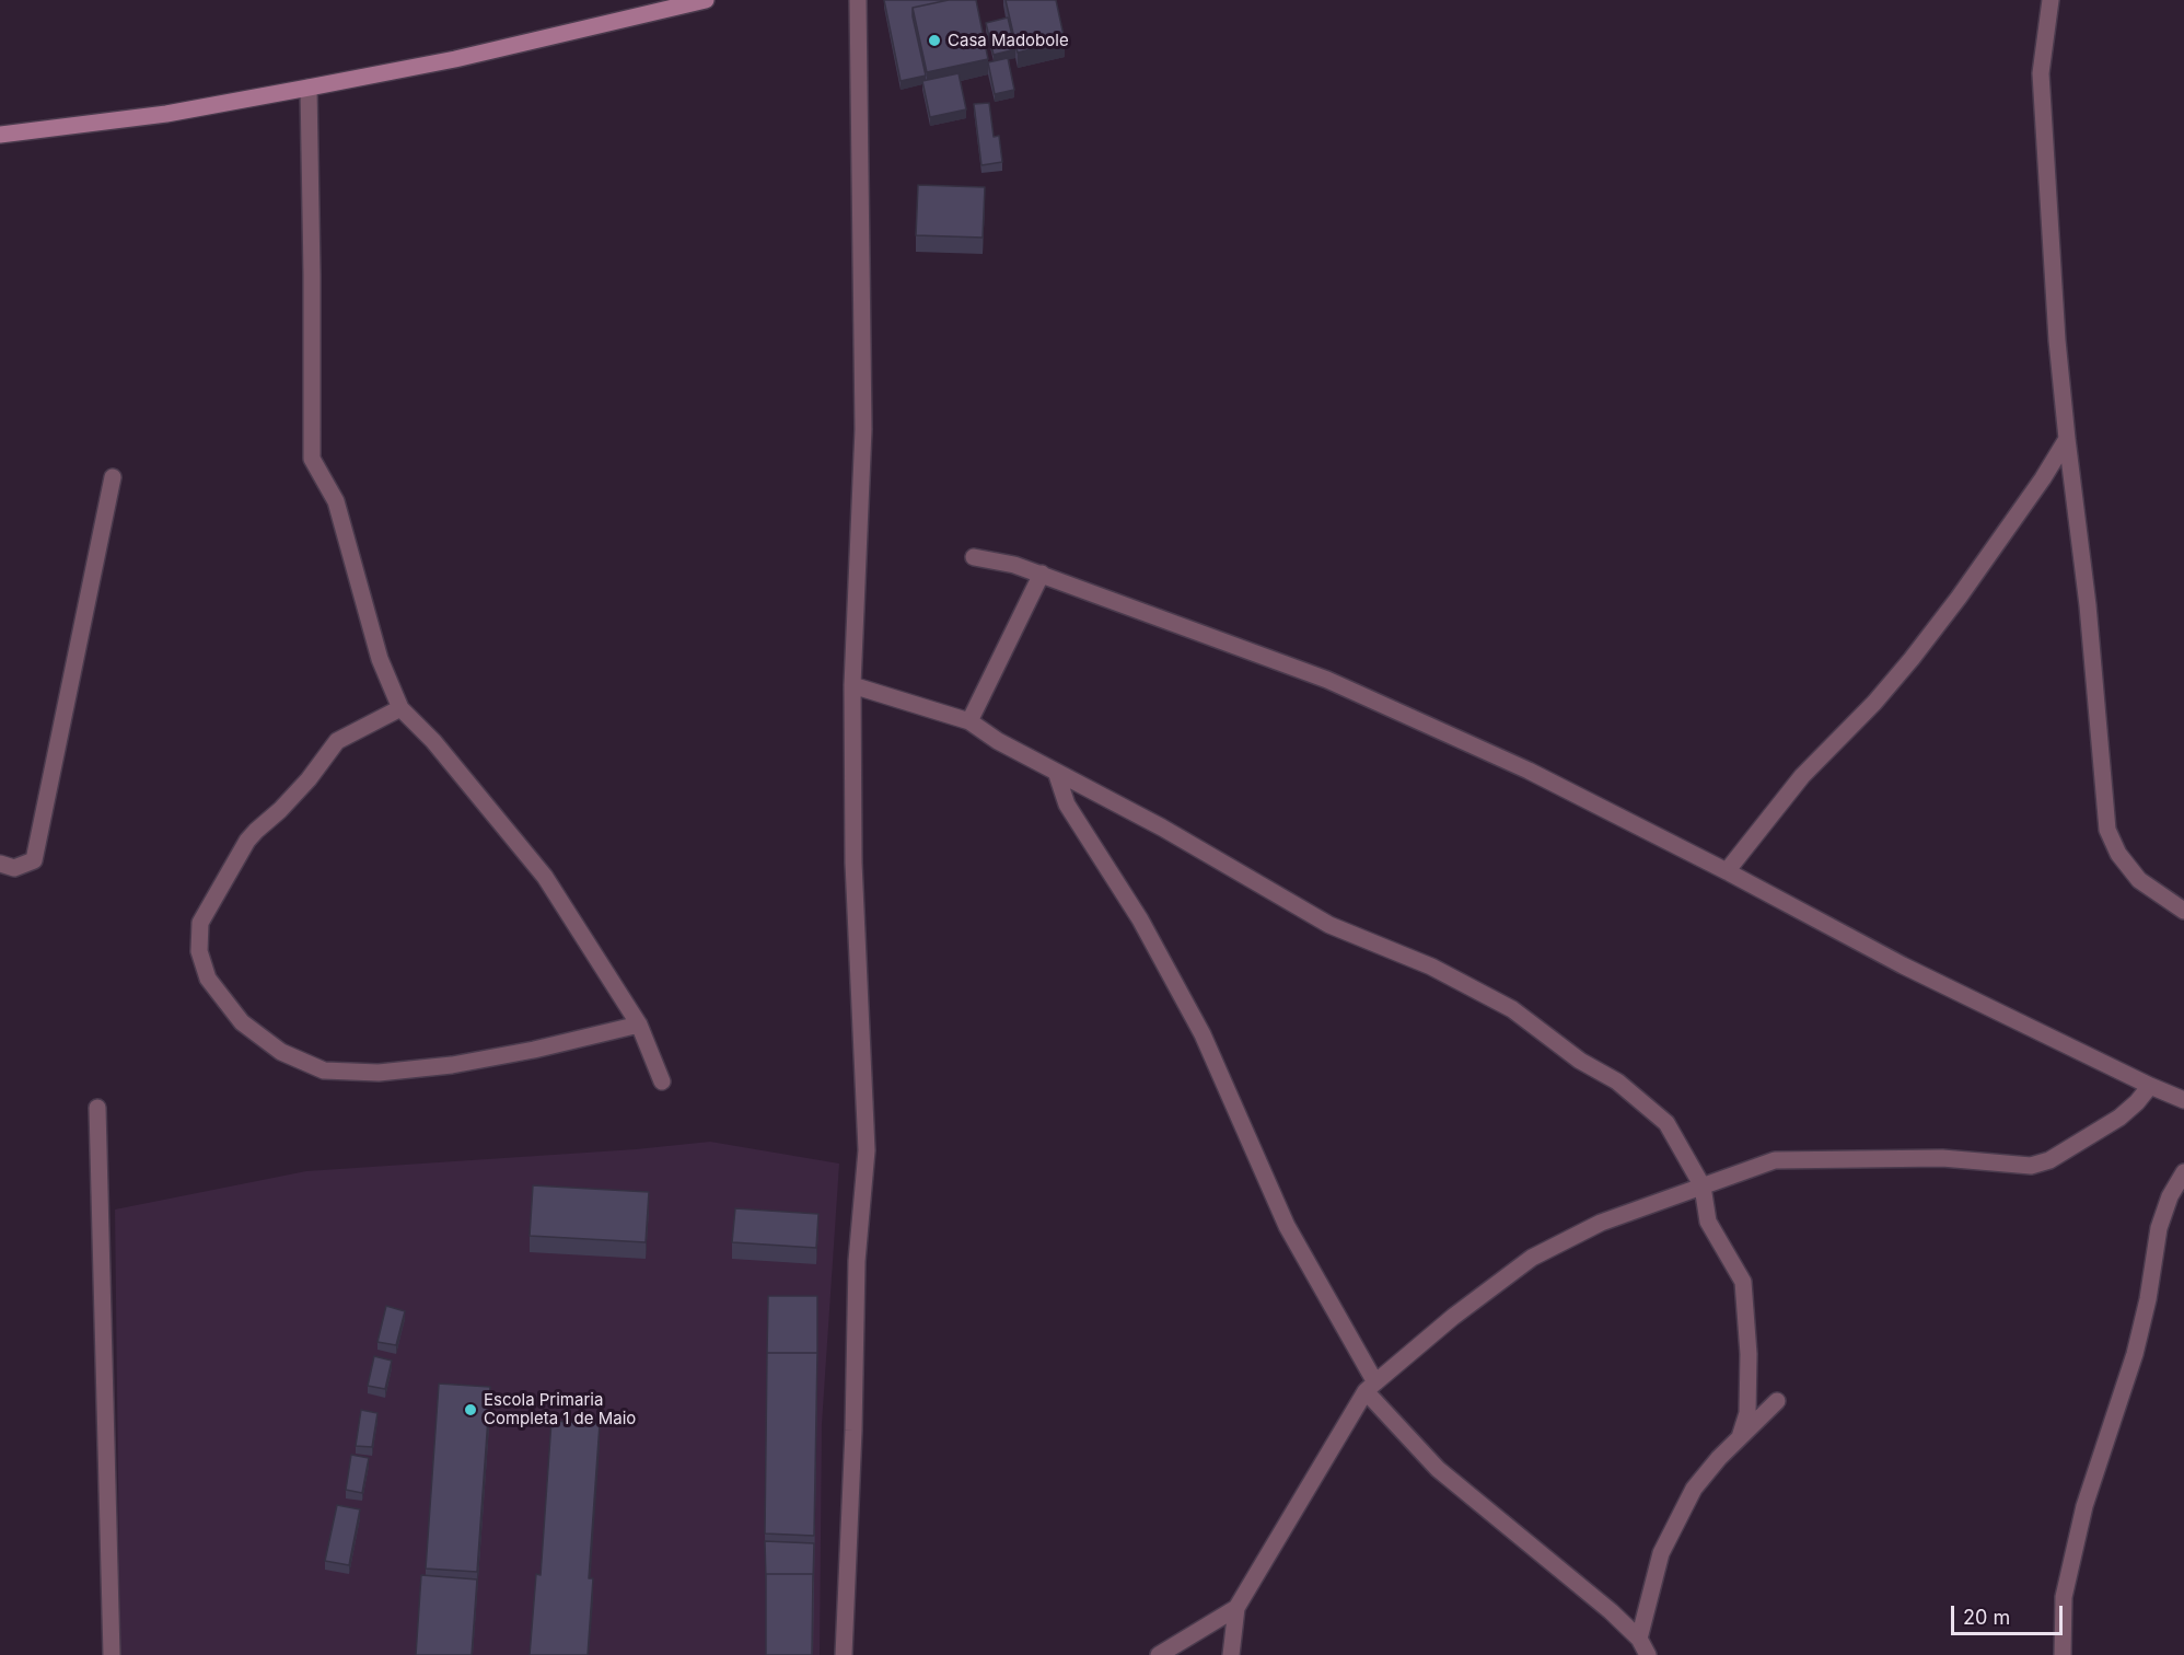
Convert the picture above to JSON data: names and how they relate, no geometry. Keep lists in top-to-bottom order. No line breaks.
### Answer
{"places":["Casa Madobole","Escola Primaria Completa 1 de Maio"],"scale_bar":"20 m"}
